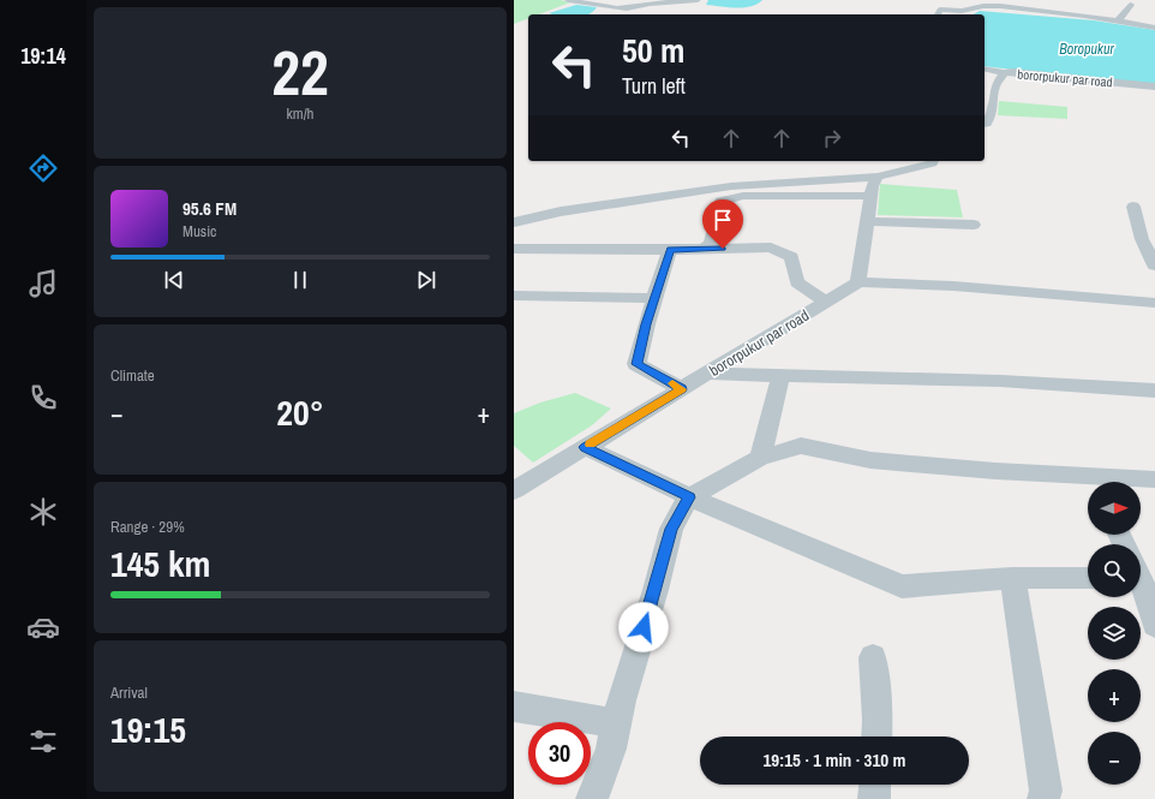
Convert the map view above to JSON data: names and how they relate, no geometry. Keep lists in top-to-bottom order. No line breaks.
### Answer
{"streets":{"street":["bororpukur par road"]},"water":["Boropukur"],"north":"right","page":{"tabs":"19:14","tile":[["22","km/h"],"Climate",["Range · 29%","145 km"],["Arrival","19:15"]],"turn":["50 m","Turn left"],"song":["95.6 FM","Music"],"heat":["−","20°","+"],"map_buttons":["+","−"],"limit":"30","trip":"19:15 · 1 min · 310 m"}}
